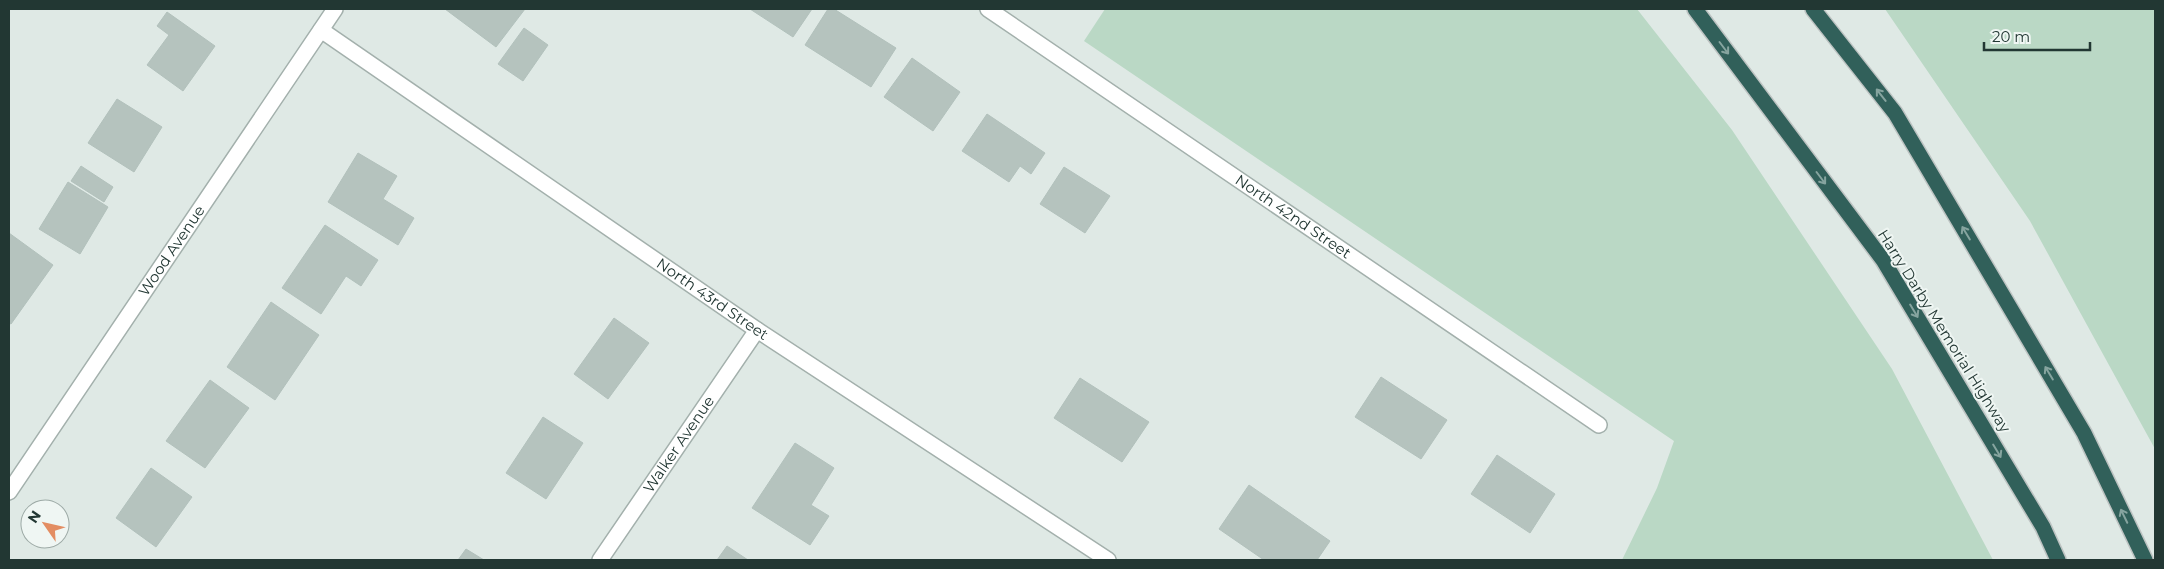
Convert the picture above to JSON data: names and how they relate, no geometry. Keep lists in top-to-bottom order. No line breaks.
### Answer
{"streets":{"highway":["Harry Darby Memorial Highway"],"street":["North 42nd Street","Wood Avenue","North 43rd Street","Walker Avenue"]},"crossings":[["Wood Avenue","North 43rd Street"],["North 43rd Street","Walker Avenue"]],"scale_bar":"20 m","north":"top left"}
